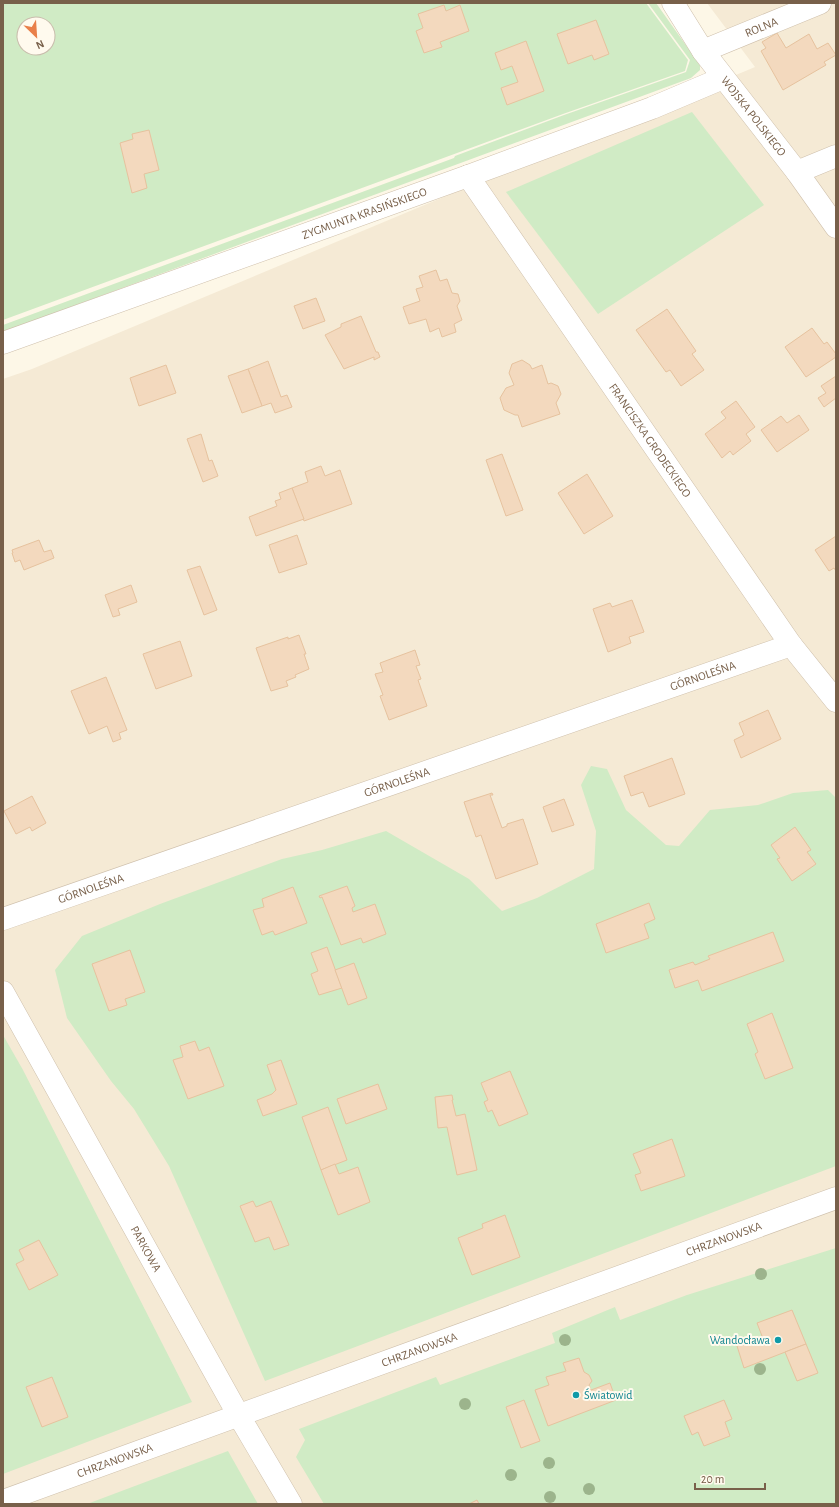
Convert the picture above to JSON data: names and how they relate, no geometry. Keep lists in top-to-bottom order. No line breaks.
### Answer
{"streets":{"street":["ROLNA","WOJSKA POLSKIEGO","ZYGMUNTA KRASIŃSKIEGO","FRANCISZKA GRODECKIEGO","GÓRNOLEŚNA","CHRZANOWSKA","PARKOWA"]},"crossings":[["ROLNA","WOJSKA POLSKIEGO"],["WOJSKA POLSKIEGO","ZYGMUNTA KRASIŃSKIEGO"],["ZYGMUNTA KRASIŃSKIEGO","FRANCISZKA GRODECKIEGO"],["FRANCISZKA GRODECKIEGO","GÓRNOLEŚNA"],["CHRZANOWSKA","PARKOWA"]],"places":["Wandocława","Światowid"],"scale_bar":"20 m","north":"bottom right"}
